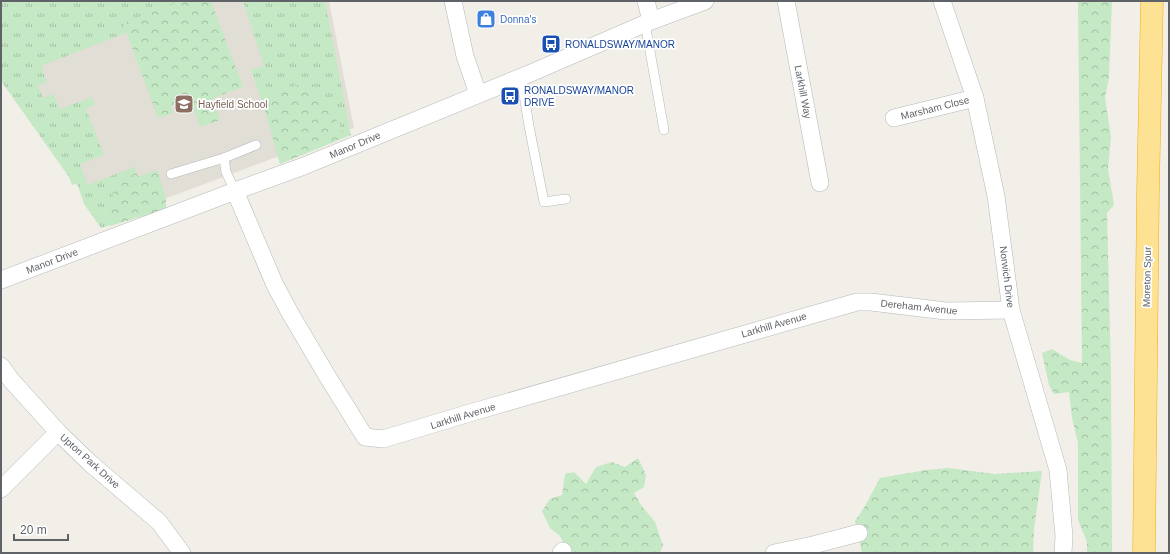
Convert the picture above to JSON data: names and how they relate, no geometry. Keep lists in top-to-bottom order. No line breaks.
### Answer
{"streets":{"highway":["Moreton Spur"],"street":["Larkhill Way","Marsham Close","Manor Drive","Norwich Drive","Dereham Avenue","Larkhill Avenue","Upton Park Drive"]},"crossings":[["Marsham Close","Norwich Drive"],["Manor Drive","Larkhill Avenue"],["Norwich Drive","Dereham Avenue"],["Dereham Avenue","Larkhill Avenue"]],"places":{"shop":["Donna's"],"bus stop":["RONALDSWAY/MANOR","RONALDSWAY/MANOR DRIVE"],"school or university":["Hayfield School"]},"scale_bar":"20 m"}
